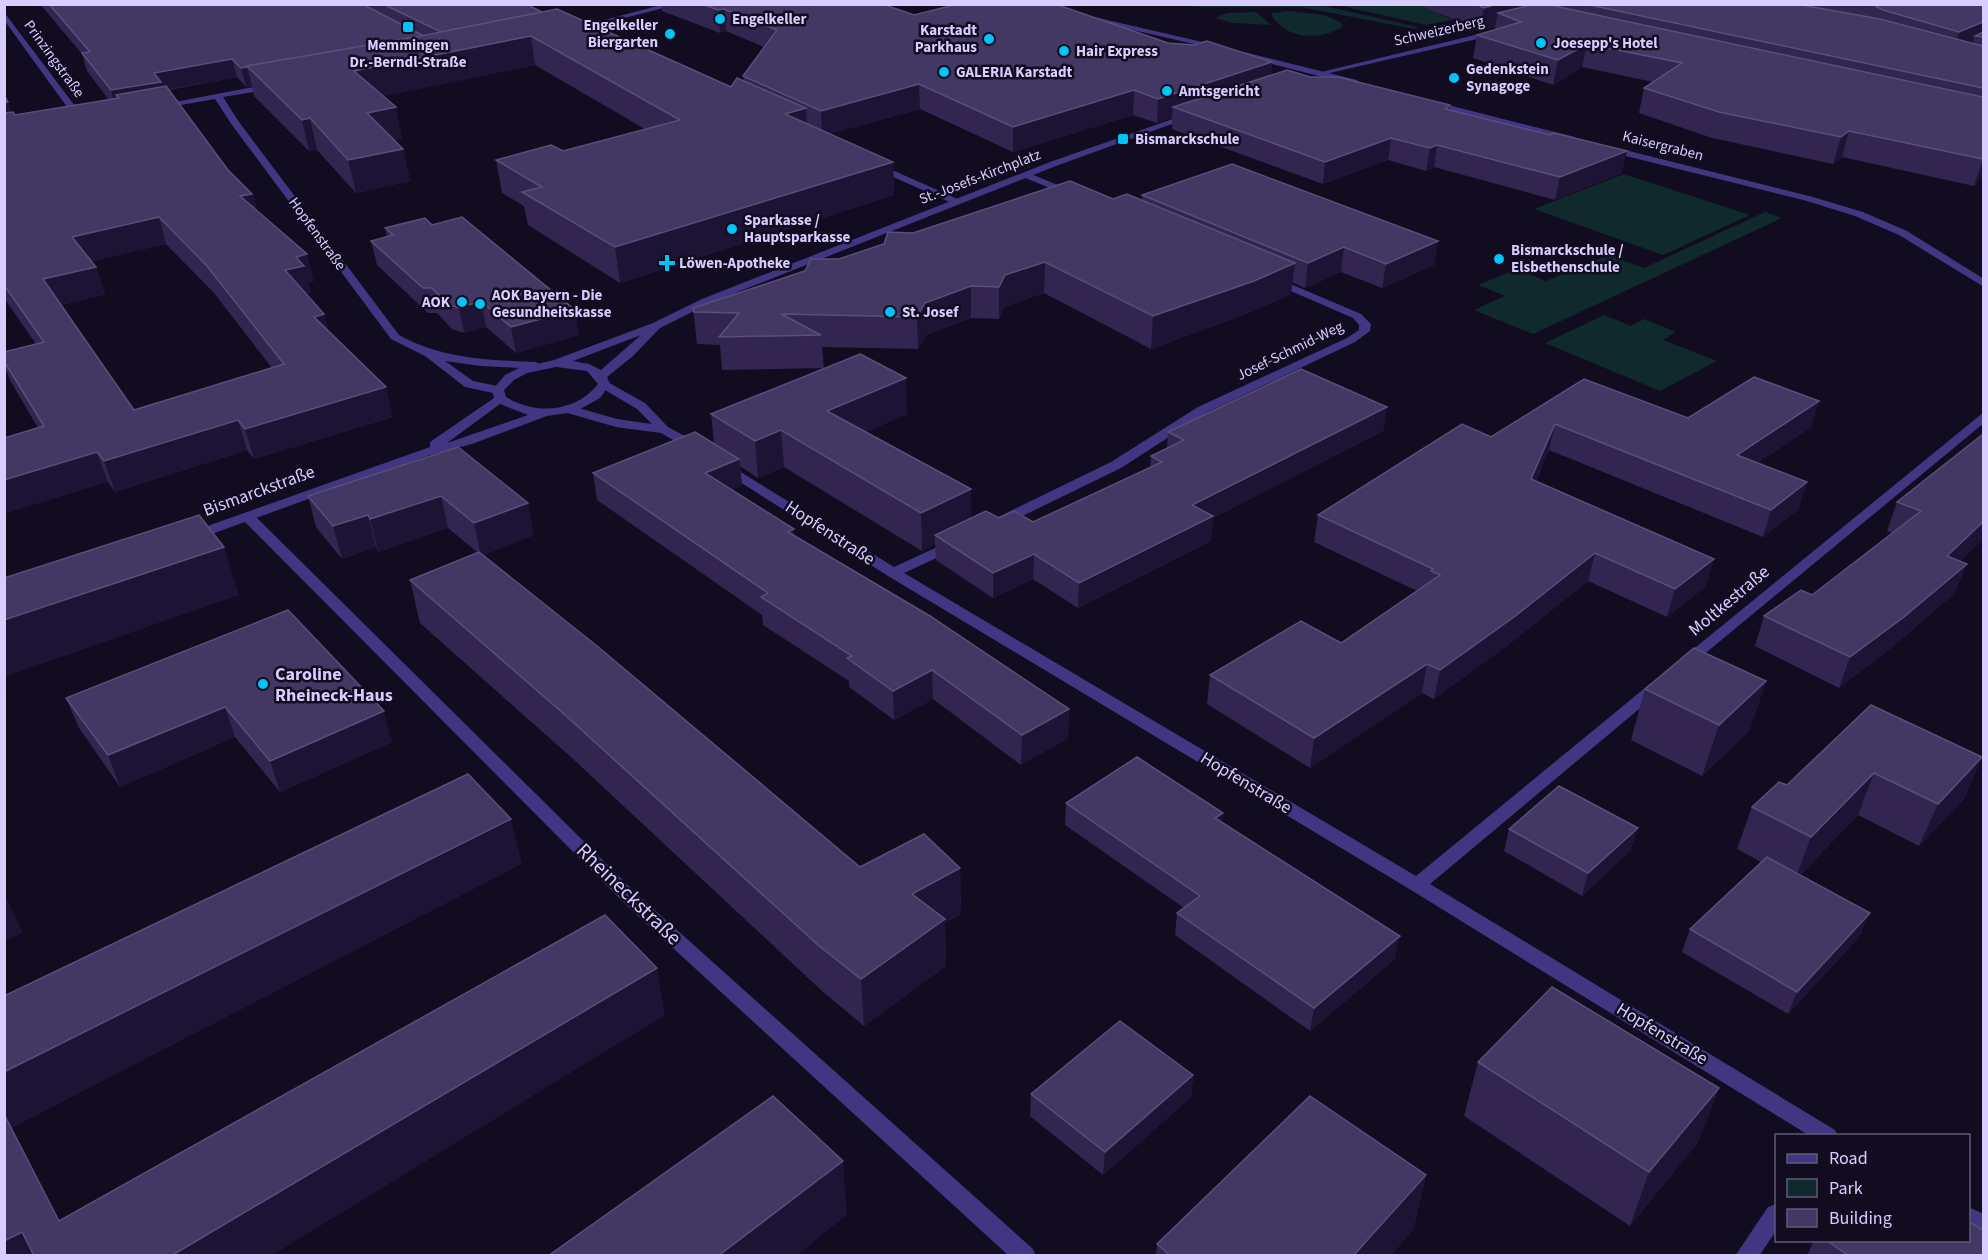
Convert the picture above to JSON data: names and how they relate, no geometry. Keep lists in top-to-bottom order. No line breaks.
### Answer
{"streets":{"street":["Schweizerberg","Prinzingstraße","Kaisergraben","St.-Josefs-Kirchplatz","Hopfenstraße","Josef-Schmid-Weg","Bismarckstraße","Moltkestraße","Rheineckstraße"]},"crossings":[["St.-Josefs-Kirchplatz","Hopfenstraße"],["St.-Josefs-Kirchplatz","Bismarckstraße"],["Hopfenstraße","Bismarckstraße"],["Hopfenstraße","Moltkestraße"],["Bismarckstraße","Rheineckstraße"]],"places":{"other":["Engelkeller","Engelkeller Biergarten","Karstadt Parkhaus","Joesepp's Hotel","Hair Express","GALERIA Karstadt","Gedenkstein Synagoge","Amtsgericht","Sparkasse / Hauptsparkasse","Bismarckschule / Elsbethenschule","AOK","AOK Bayern - Die Gesundheitskasse","St. Josef","Caroline Rheineck-Haus"],"transit":["Memmingen Dr.-Berndl-Straße","Bismarckschule"],"health":["Löwen-Apotheke"]},"legend":["Road","Park","Building"]}
